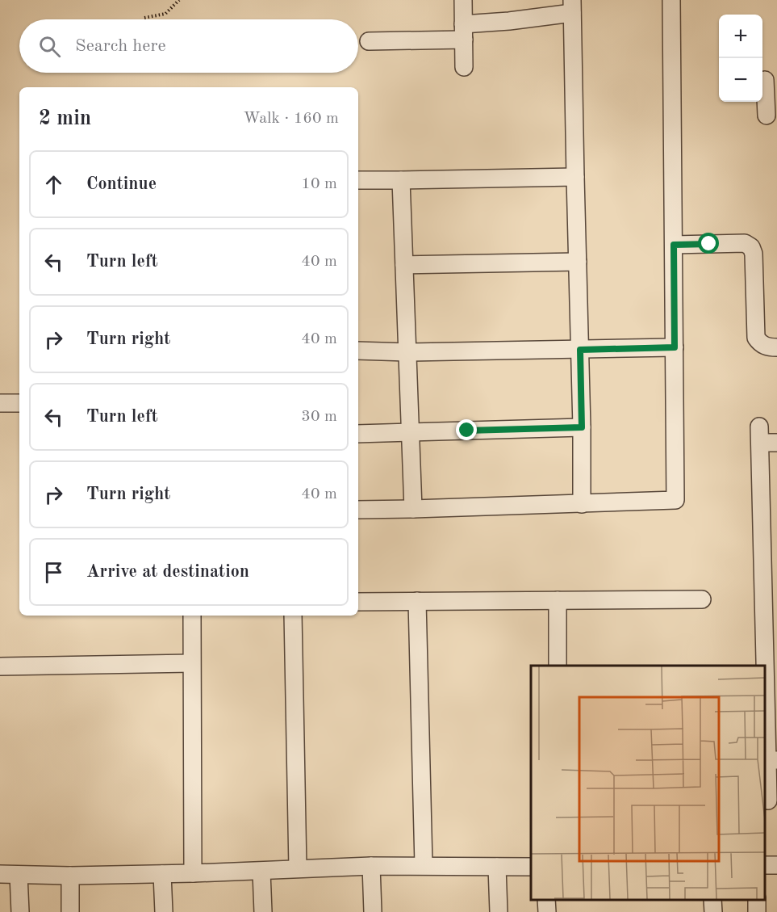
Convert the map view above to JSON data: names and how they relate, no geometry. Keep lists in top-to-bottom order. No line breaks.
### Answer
{"page":{"map_buttons":["+","−"],"search":"Search here","heading":["2 min","Walk · 160 m"],"list":[["Continue","10 m"],["Turn left","40 m"],["Turn right","40 m"],["Turn left","30 m"],["Turn right","40 m"],"Arrive at destination"]}}
